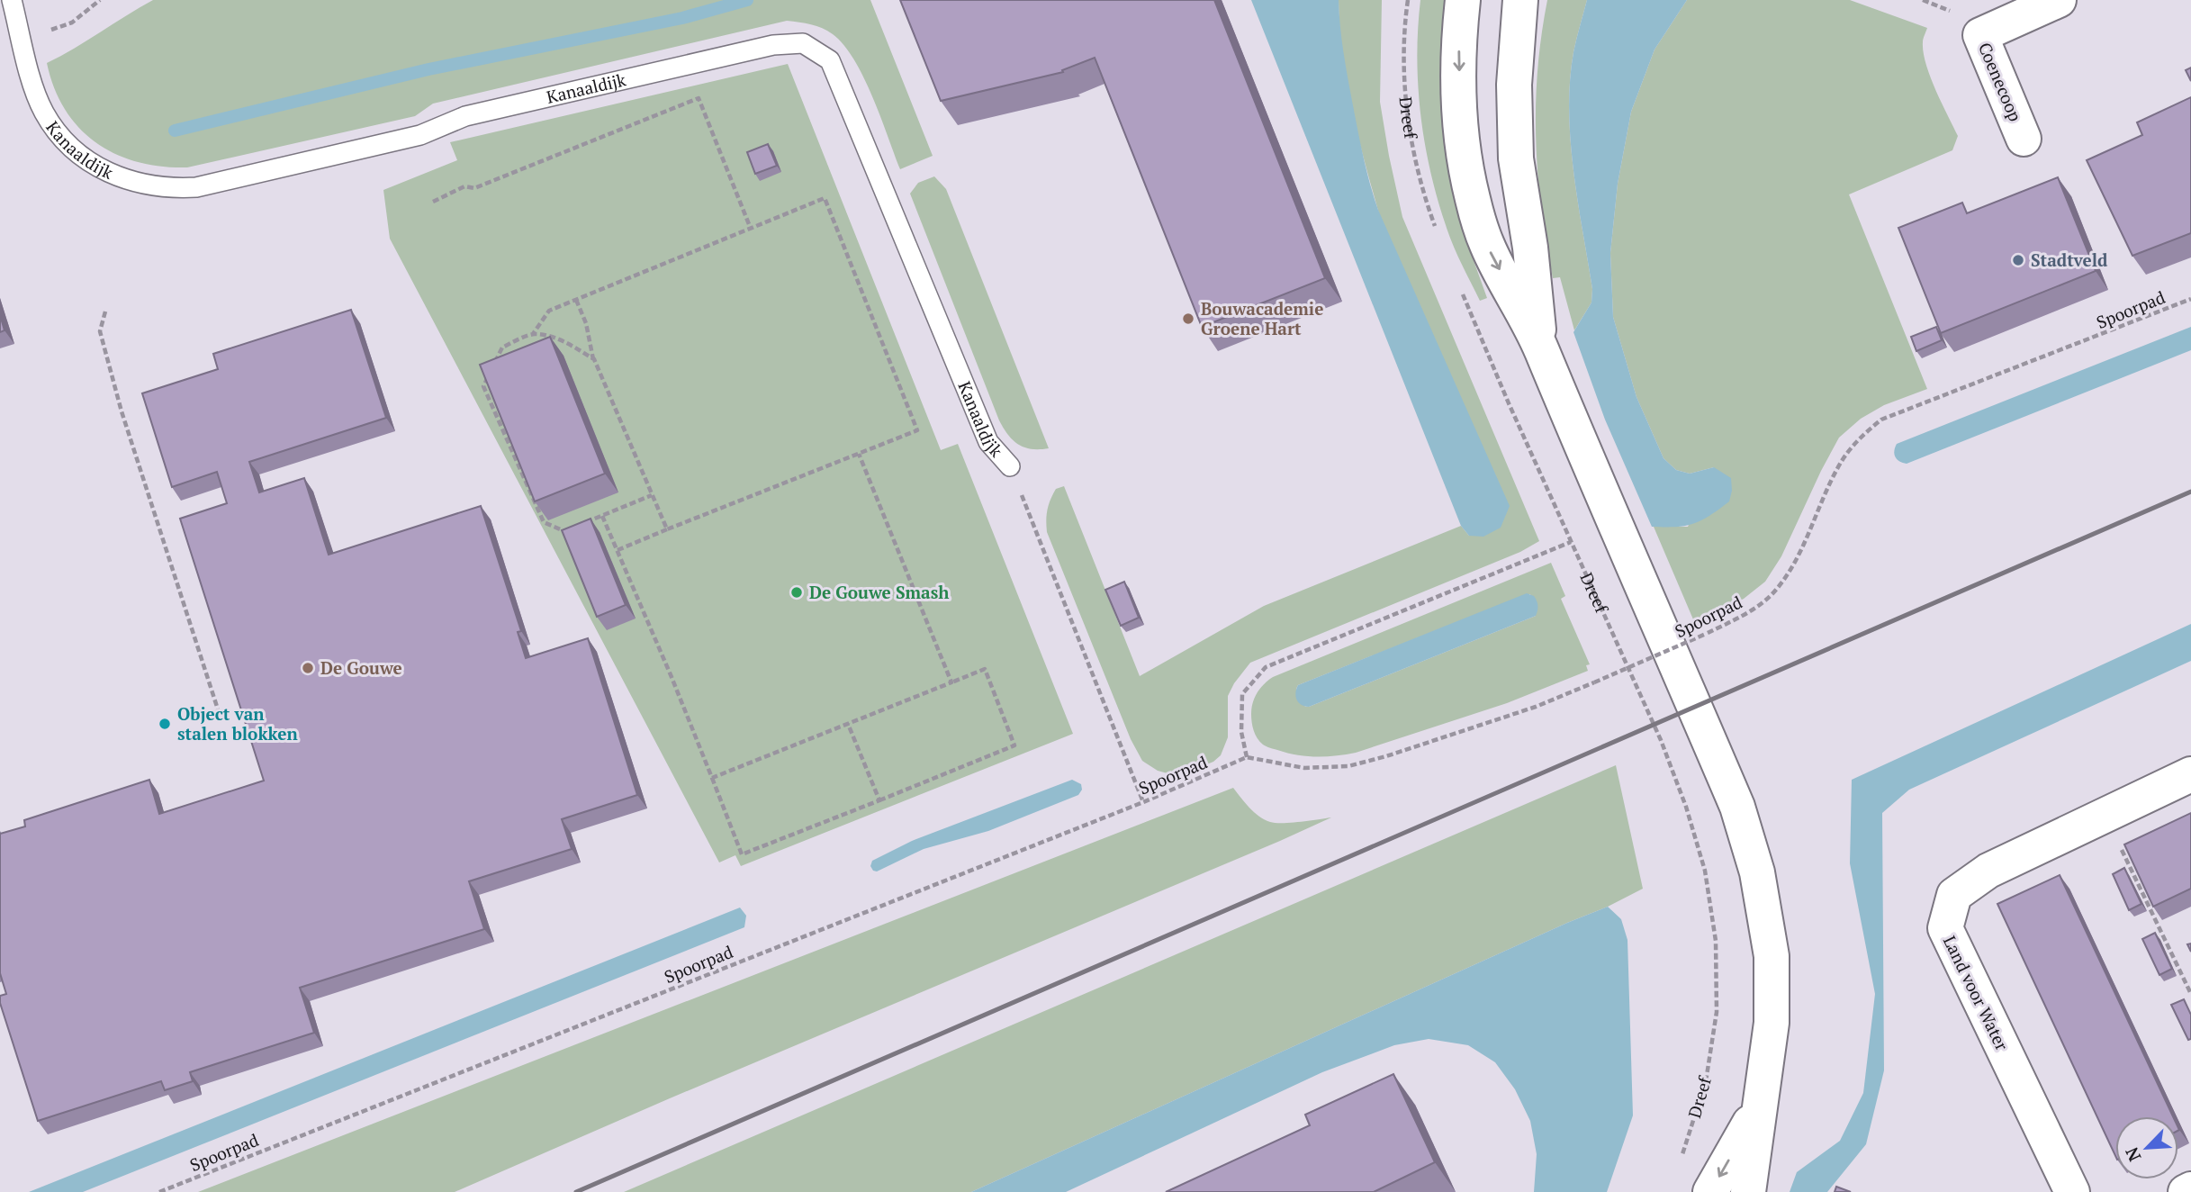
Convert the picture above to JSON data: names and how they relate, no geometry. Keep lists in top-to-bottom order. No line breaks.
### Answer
{"streets":{"main road":["Coenecoop","Land voor Water"],"lane":["Kanaaldijk"],"path":["Dreef","Spoorpad"]},"places":["Stadtveld","Bouwacademie Groene Hart","De Gouwe Smash","De Gouwe","Object van stalen blokken"],"north":"bottom left"}
